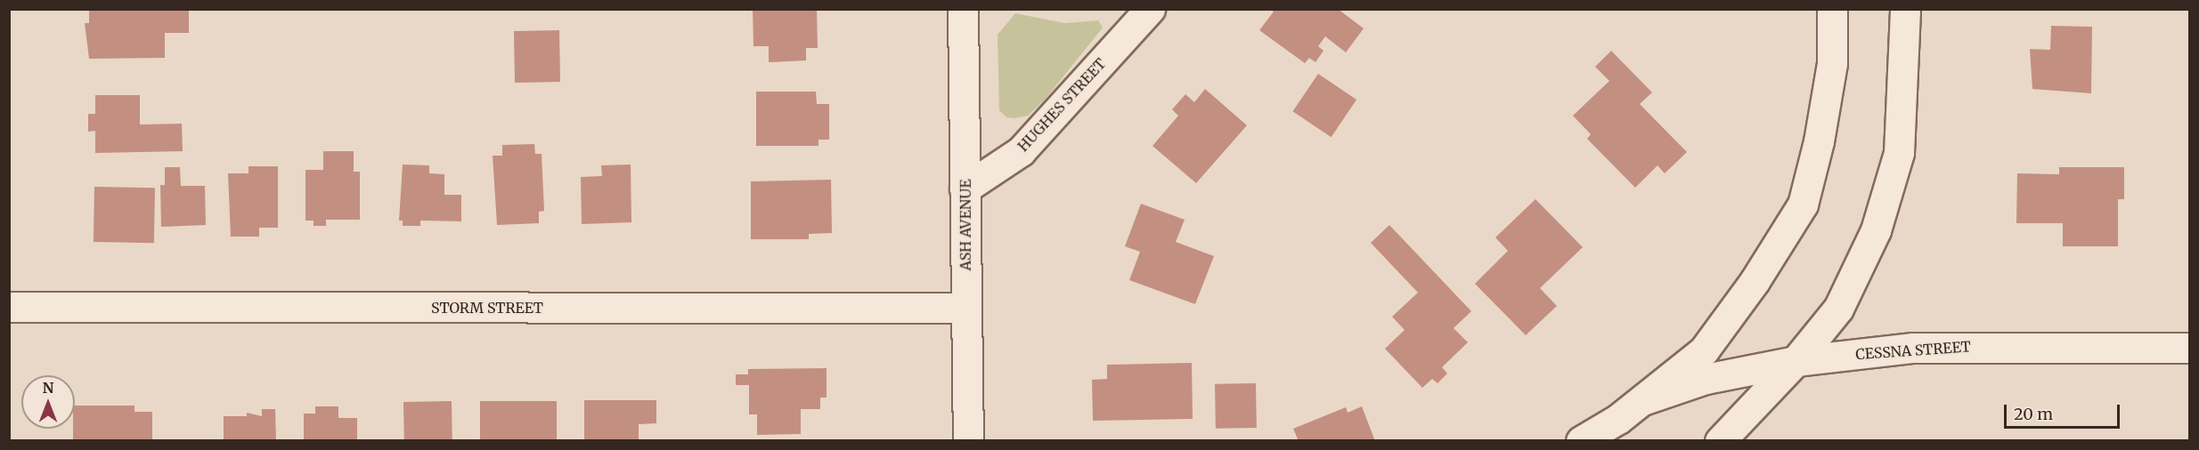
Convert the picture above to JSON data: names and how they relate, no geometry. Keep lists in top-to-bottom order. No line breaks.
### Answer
{"streets":{"street":["HUGHES STREET","ASH AVENUE","STORM STREET","CESSNA STREET"]},"crossings":[["HUGHES STREET","ASH AVENUE"],["ASH AVENUE","STORM STREET"]],"scale_bar":"20 m","north":"top"}
